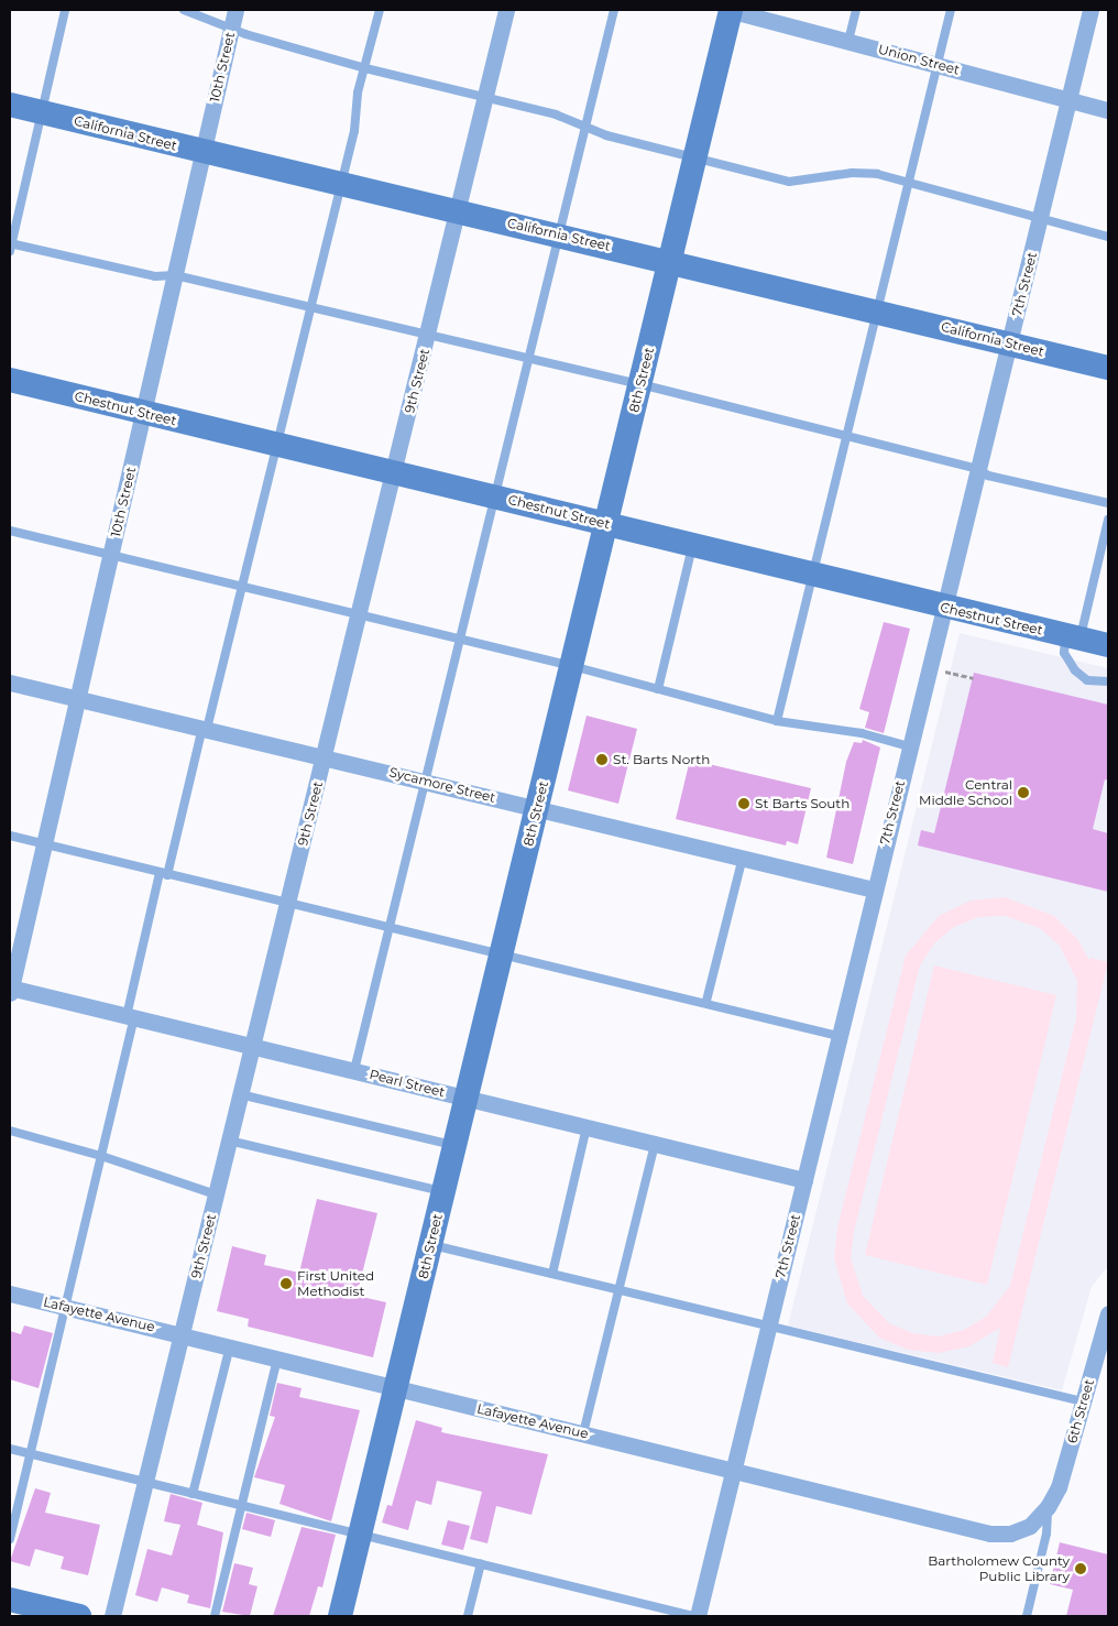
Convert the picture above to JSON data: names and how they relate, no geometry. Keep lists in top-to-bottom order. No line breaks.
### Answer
{"streets":{"street":["Union Street","10th Street","California Street","7th Street","8th Street","9th Street","Chestnut Street","Sycamore Street","Pearl Street","Lafayette Avenue","6th Street"]},"crossings":[["Union Street","7th Street"],["Union Street","8th Street"],["10th Street","California Street"],["10th Street","Chestnut Street"],["10th Street","Sycamore Street"],["10th Street","Pearl Street"],["California Street","7th Street"],["California Street","8th Street"],["California Street","9th Street"],["7th Street","Chestnut Street"],["7th Street","Sycamore Street"],["7th Street","Pearl Street"],["7th Street","Lafayette Avenue"],["8th Street","Chestnut Street"],["8th Street","Sycamore Street"],["8th Street","Pearl Street"],["8th Street","Lafayette Avenue"],["9th Street","Chestnut Street"],["9th Street","Sycamore Street"],["9th Street","Pearl Street"],["9th Street","Lafayette Avenue"],["Lafayette Avenue","6th Street"]],"places":["St. Barts North","Central Middle School","St Barts South","First United Methodist","Bartholomew County Public Library"]}
